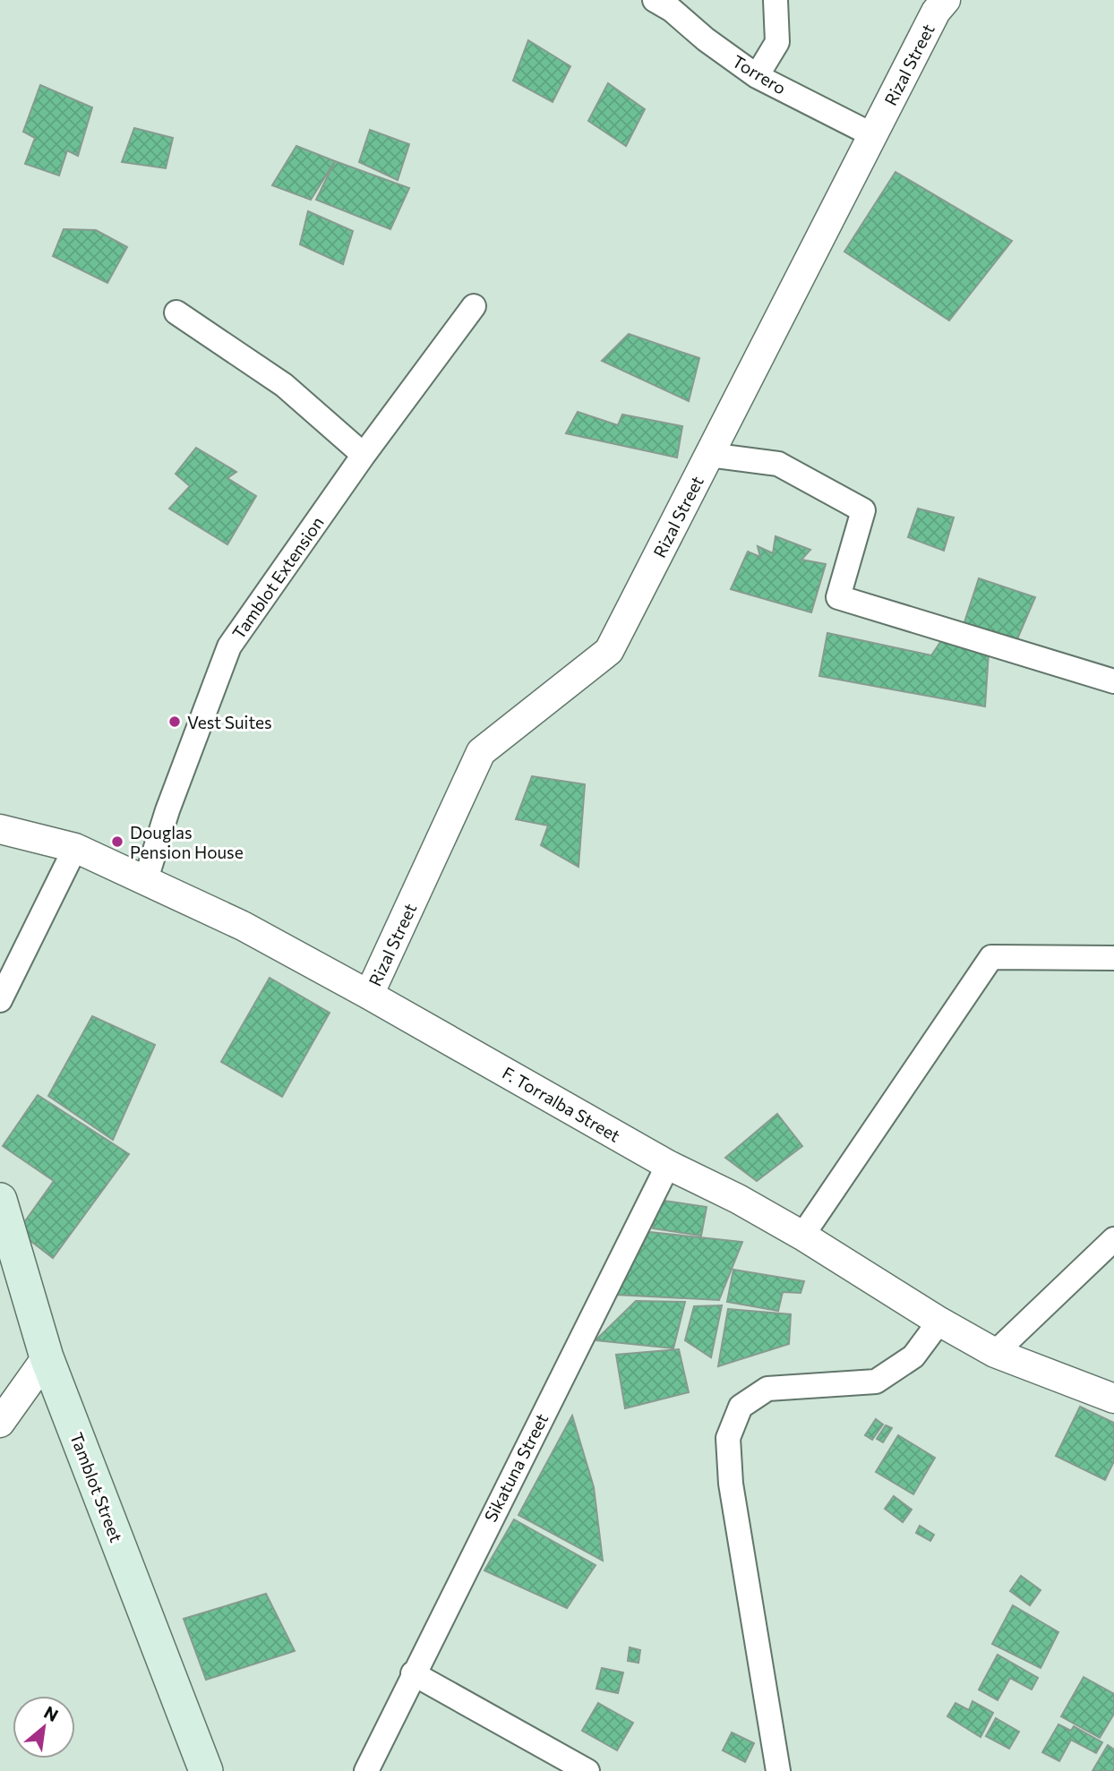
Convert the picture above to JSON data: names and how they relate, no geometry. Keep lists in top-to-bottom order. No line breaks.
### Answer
{"streets":{"main road":["Tamblot Street"],"street":["Rizal Street","Torrero","Tamblot Extension","F. Torralba Street","Sikatuna Street"]},"crossings":[["Rizal Street","Torrero"],["Rizal Street","F. Torralba Street"],["Tamblot Extension","F. Torralba Street"],["F. Torralba Street","Sikatuna Street"]],"places":["Vest Suites","Douglas Pension House"],"north":"top right"}
